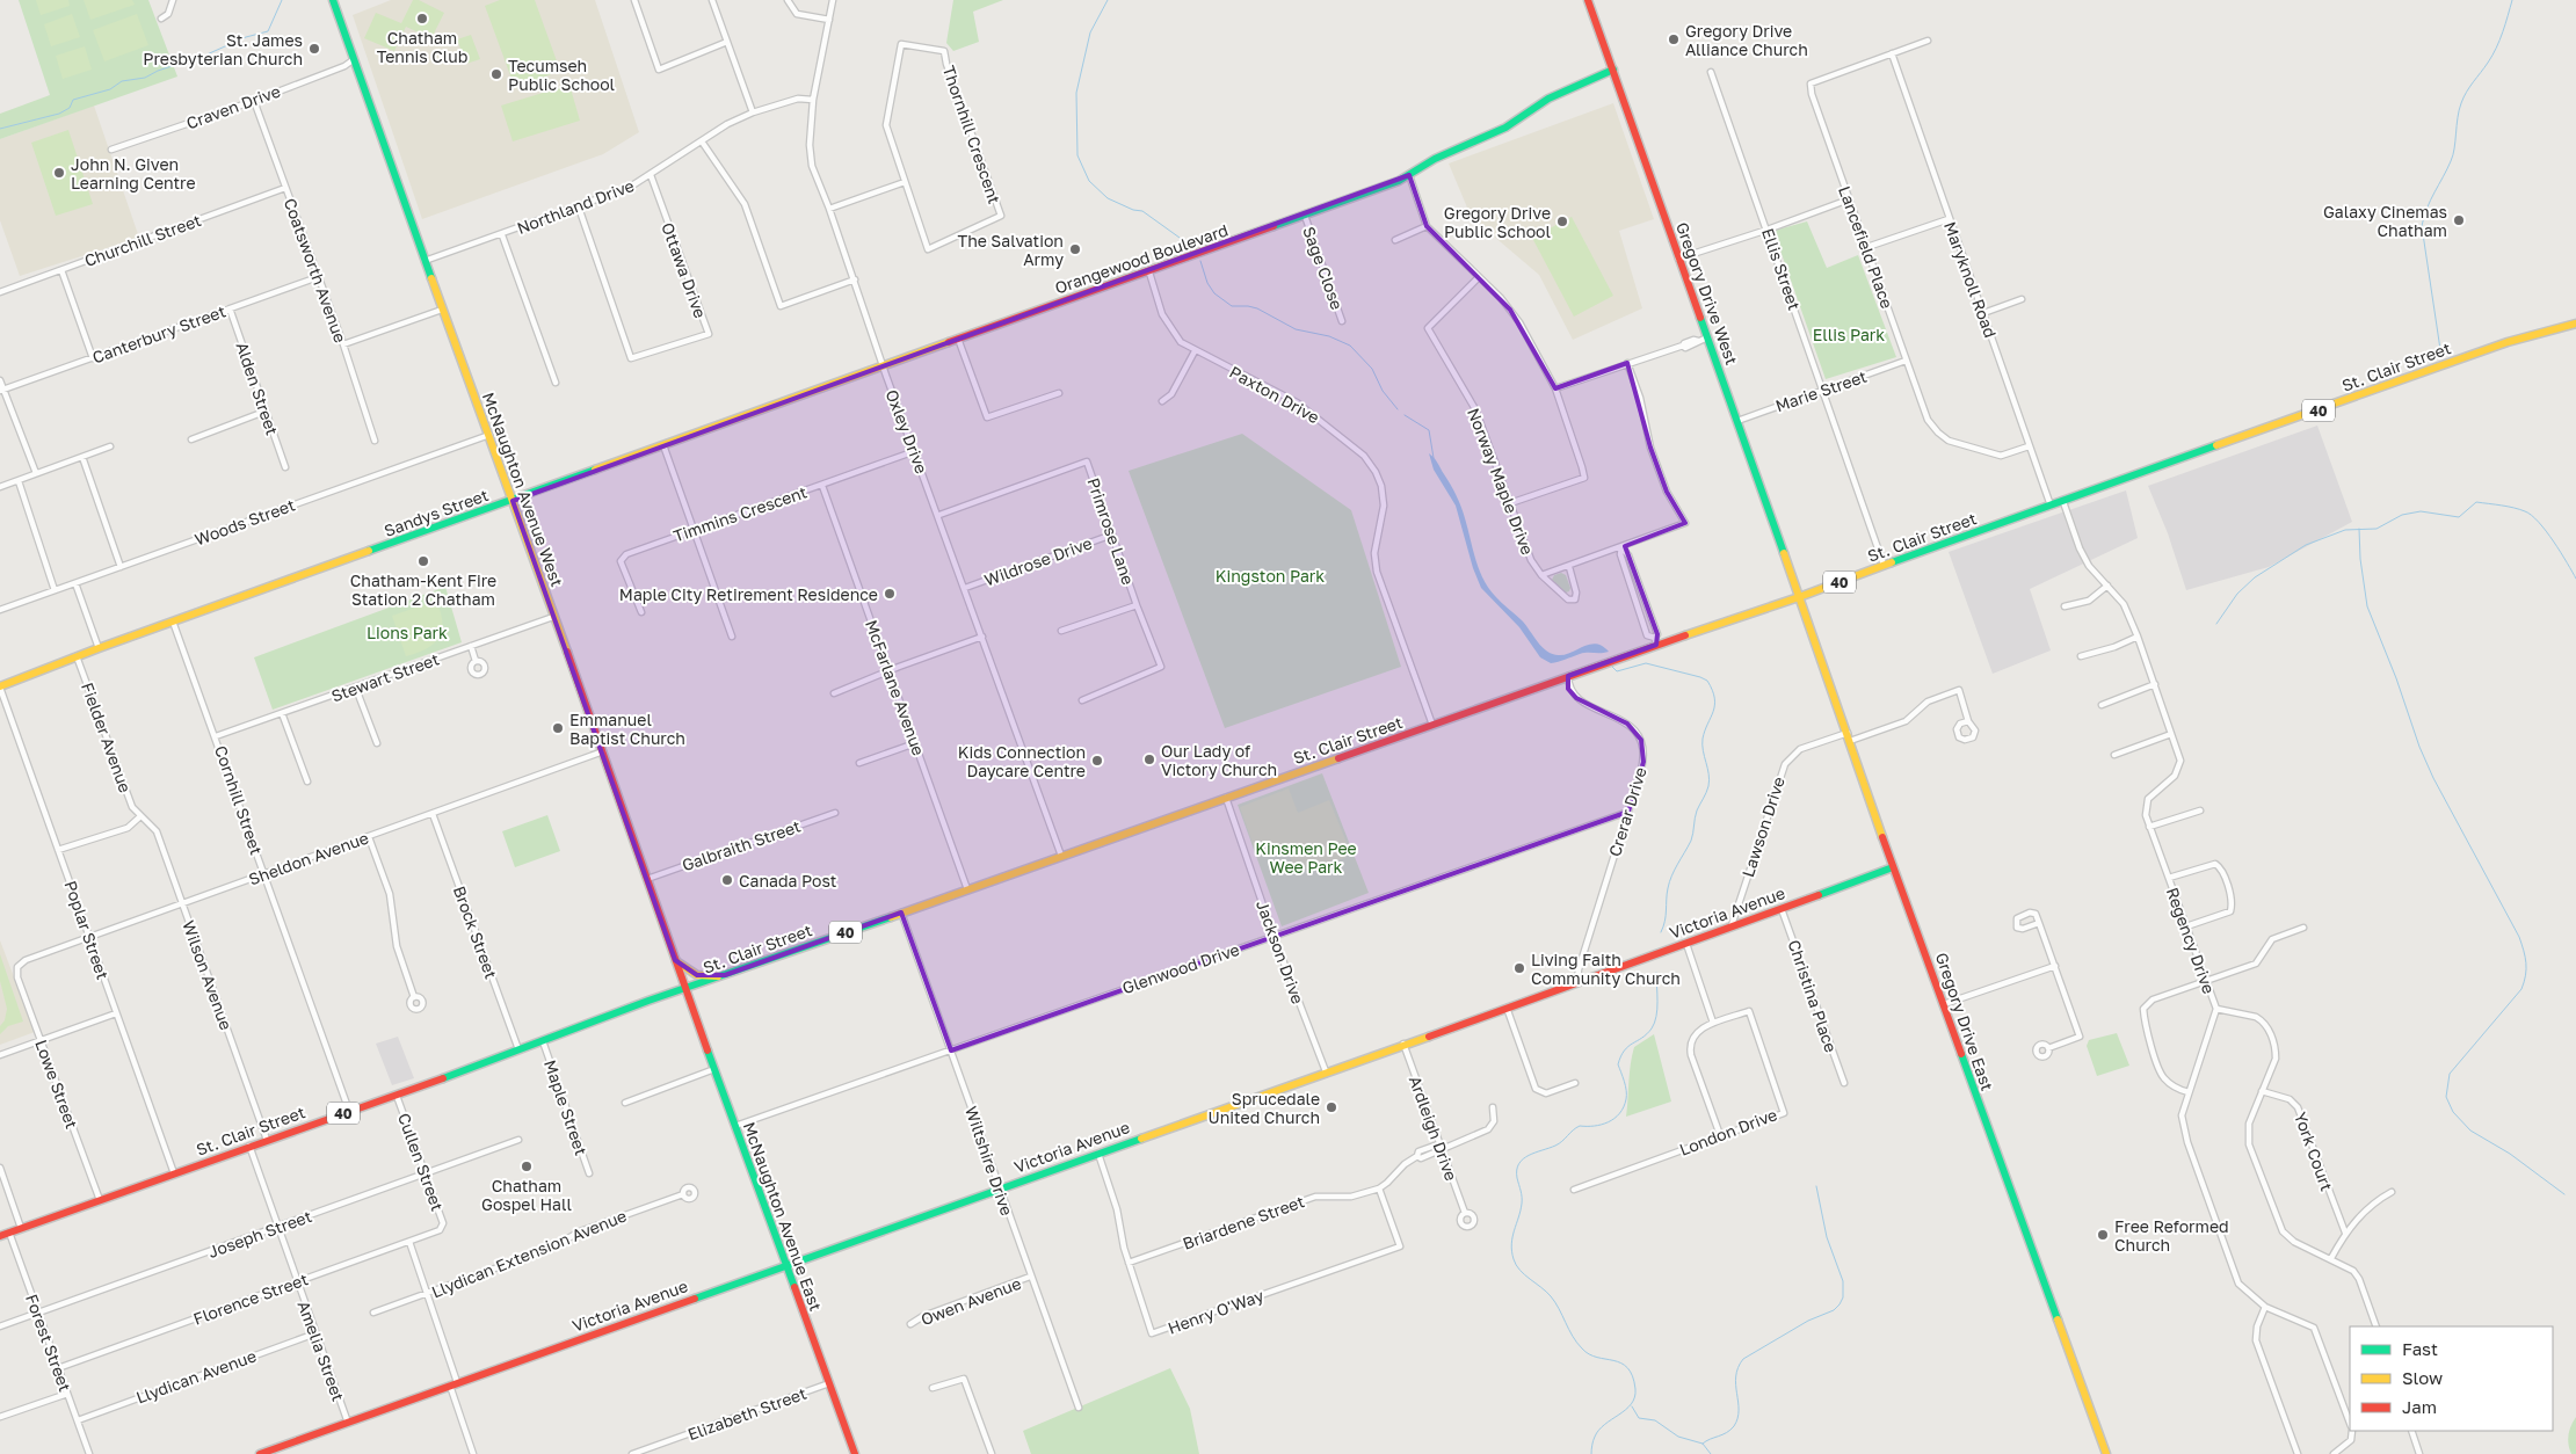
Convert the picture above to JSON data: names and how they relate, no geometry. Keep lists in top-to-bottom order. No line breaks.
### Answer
{"streets":{"street":["Craven Drive","Thornhill Crescent","Northland Drive","Churchill Street","Lancefield Place","Orangewood Boulevard","Sage Close","Ellis Street","Coatsworth Avenue","Ottawa Drive","Maryknoll Road","Gregory Drive West","Canterbury Street","St. Clair Street","Alden Street","Marie Street","Paxton Drive","40","Oxley Drive","Norway Maple Drive","McNaughton Avenue West","Sandys Street","Timmins Crescent","Woods Street","Primrose Lane","Wildrose Drive","Stewart Street","McFarlane Avenue","Fielder Avenue","Cornhill Street","Crerar Drive","Lawson Drive","Galbraith Street","Sheldon Avenue","Victoria Avenue","Poplar Street","Brock Street","Regency Drive","Jackson Drive","Glenwood Drive","Wilson Avenue","Christina Place","Gregory Drive East","Lowe Street","Maple Street","Ardleigh Drive","London Drive","York Court","Wiltshire Drive","Cullen Street","McNaughton Avenue East","Briardene Street","Joseph Street","Llydican Extension Avenue","Florence Street","Owen Avenue","Henry O'Way","Forest Street","Amelia Street","Llydican Avenue","Elizabeth Street"]},"crossings":[["Craven Drive","Coatsworth Avenue"],["Craven Drive","McNaughton Avenue West"],["Northland Drive","Ottawa Drive"],["Northland Drive","Oxley Drive"],["Northland Drive","McNaughton Avenue West"],["Churchill Street","Coatsworth Avenue"],["Lancefield Place","Maryknoll Road"],["Lancefield Place","Marie Street"],["Orangewood Boulevard","Sage Close"],["Orangewood Boulevard","Gregory Drive West"],["Orangewood Boulevard","Paxton Drive"],["Orangewood Boulevard","Oxley Drive"],["Orangewood Boulevard","Sandys Street"],["Ellis Street","St. Clair Street"],["Ellis Street","Marie Street"],["Coatsworth Avenue","Canterbury Street"],["Maryknoll Road","St. Clair Street"],["Gregory Drive West","St. Clair Street"],["Gregory Drive West","Marie Street"],["Gregory Drive West","Gregory Drive East"],["Canterbury Street","Alden Street"],["St. Clair Street","Paxton Drive"],["St. Clair Street","Oxley Drive"],["St. Clair Street","McNaughton Avenue West"],["St. Clair Street","McFarlane Avenue"],["St. Clair Street","Cornhill Street"],["St. Clair Street","Crerar Drive"],["St. Clair Street","Poplar Street"],["St. Clair Street","Brock Street"],["St. Clair Street","Regency Drive"],["St. Clair Street","Jackson Drive"],["St. Clair Street","Wilson Avenue"],["St. Clair Street","Gregory Drive East"],["St. Clair Street","Lowe Street"],["St. Clair Street","Maple Street"],["St. Clair Street","Wiltshire Drive"],["St. Clair Street","Cullen Street"],["St. Clair Street","McNaughton Avenue East"],["St. Clair Street","Forest Street"],["St. Clair Street","Amelia Street"],["Oxley Drive","Sandys Street"],["Oxley Drive","Timmins Crescent"],["Oxley Drive","Primrose Lane"],["Oxley Drive","Wildrose Drive"],["McNaughton Avenue West","Sandys Street"],["McNaughton Avenue West","Woods Street"],["McNaughton Avenue West","Stewart Street"],["McNaughton Avenue West","Galbraith Street"],["McNaughton Avenue West","Sheldon Avenue"],["McNaughton Avenue West","McNaughton Avenue East"],["Sandys Street","Fielder Avenue"],["Sandys Street","Cornhill Street"],["Sandys Street","Poplar Street"],["Timmins Crescent","McFarlane Avenue"],["Primrose Lane","Wildrose Drive"],["Stewart Street","Cornhill Street"],["Fielder Avenue","Wilson Avenue"],["Cornhill Street","Sheldon Avenue"],["Crerar Drive","Victoria Avenue"],["Crerar Drive","Glenwood Drive"],["Lawson Drive","Victoria Avenue"],["Lawson Drive","Gregory Drive East"],["Sheldon Avenue","Poplar Street"],["Sheldon Avenue","Brock Street"],["Sheldon Avenue","Wilson Avenue"],["Sheldon Avenue","Lowe Street"],["Victoria Avenue","Jackson Drive"],["Victoria Avenue","Christina Place"],["Victoria Avenue","Gregory Drive East"],["Victoria Avenue","Ardleigh Drive"],["Victoria Avenue","Wiltshire Drive"],["Victoria Avenue","McNaughton Avenue East"],["Victoria Avenue","Henry O'Way"],["Victoria Avenue","Amelia Street"],["Jackson Drive","Glenwood Drive"],["Glenwood Drive","Wiltshire Drive"],["Glenwood Drive","McNaughton Avenue East"],["Ardleigh Drive","Briardene Street"],["Wiltshire Drive","Owen Avenue"],["Cullen Street","Joseph Street"],["Cullen Street","Florence Street"],["McNaughton Avenue East","Elizabeth Street"],["Briardene Street","Henry O'Way"],["Joseph Street","Forest Street"],["Joseph Street","Amelia Street"],["Florence Street","Forest Street"],["Florence Street","Amelia Street"],["Forest Street","Llydican Avenue"],["Amelia Street","Llydican Avenue"]],"parks":["Ellis Park","Kingston Park","Lions Park","Kinsmen Pee Wee Park"],"places":["Chatham Tennis Club","Gregory Drive Alliance Church","St. James Presbyterian Church","Tecumseh Public School","John N. Given Learning Centre","Galaxy Cinemas Chatham","Gregory Drive Public School","The Salvation Army","Chatham-Kent Fire Station 2 Chatham","Maple City Retirement Residence","Emmanuel Baptist Church","Our Lady of Victory Church","Kids Connection Daycare Centre","Canada Post","Living Faith Community Church","Sprucedale United Church","Chatham Gospel Hall","Free Reformed Church"],"legend":["Fast","Slow","Jam"]}
